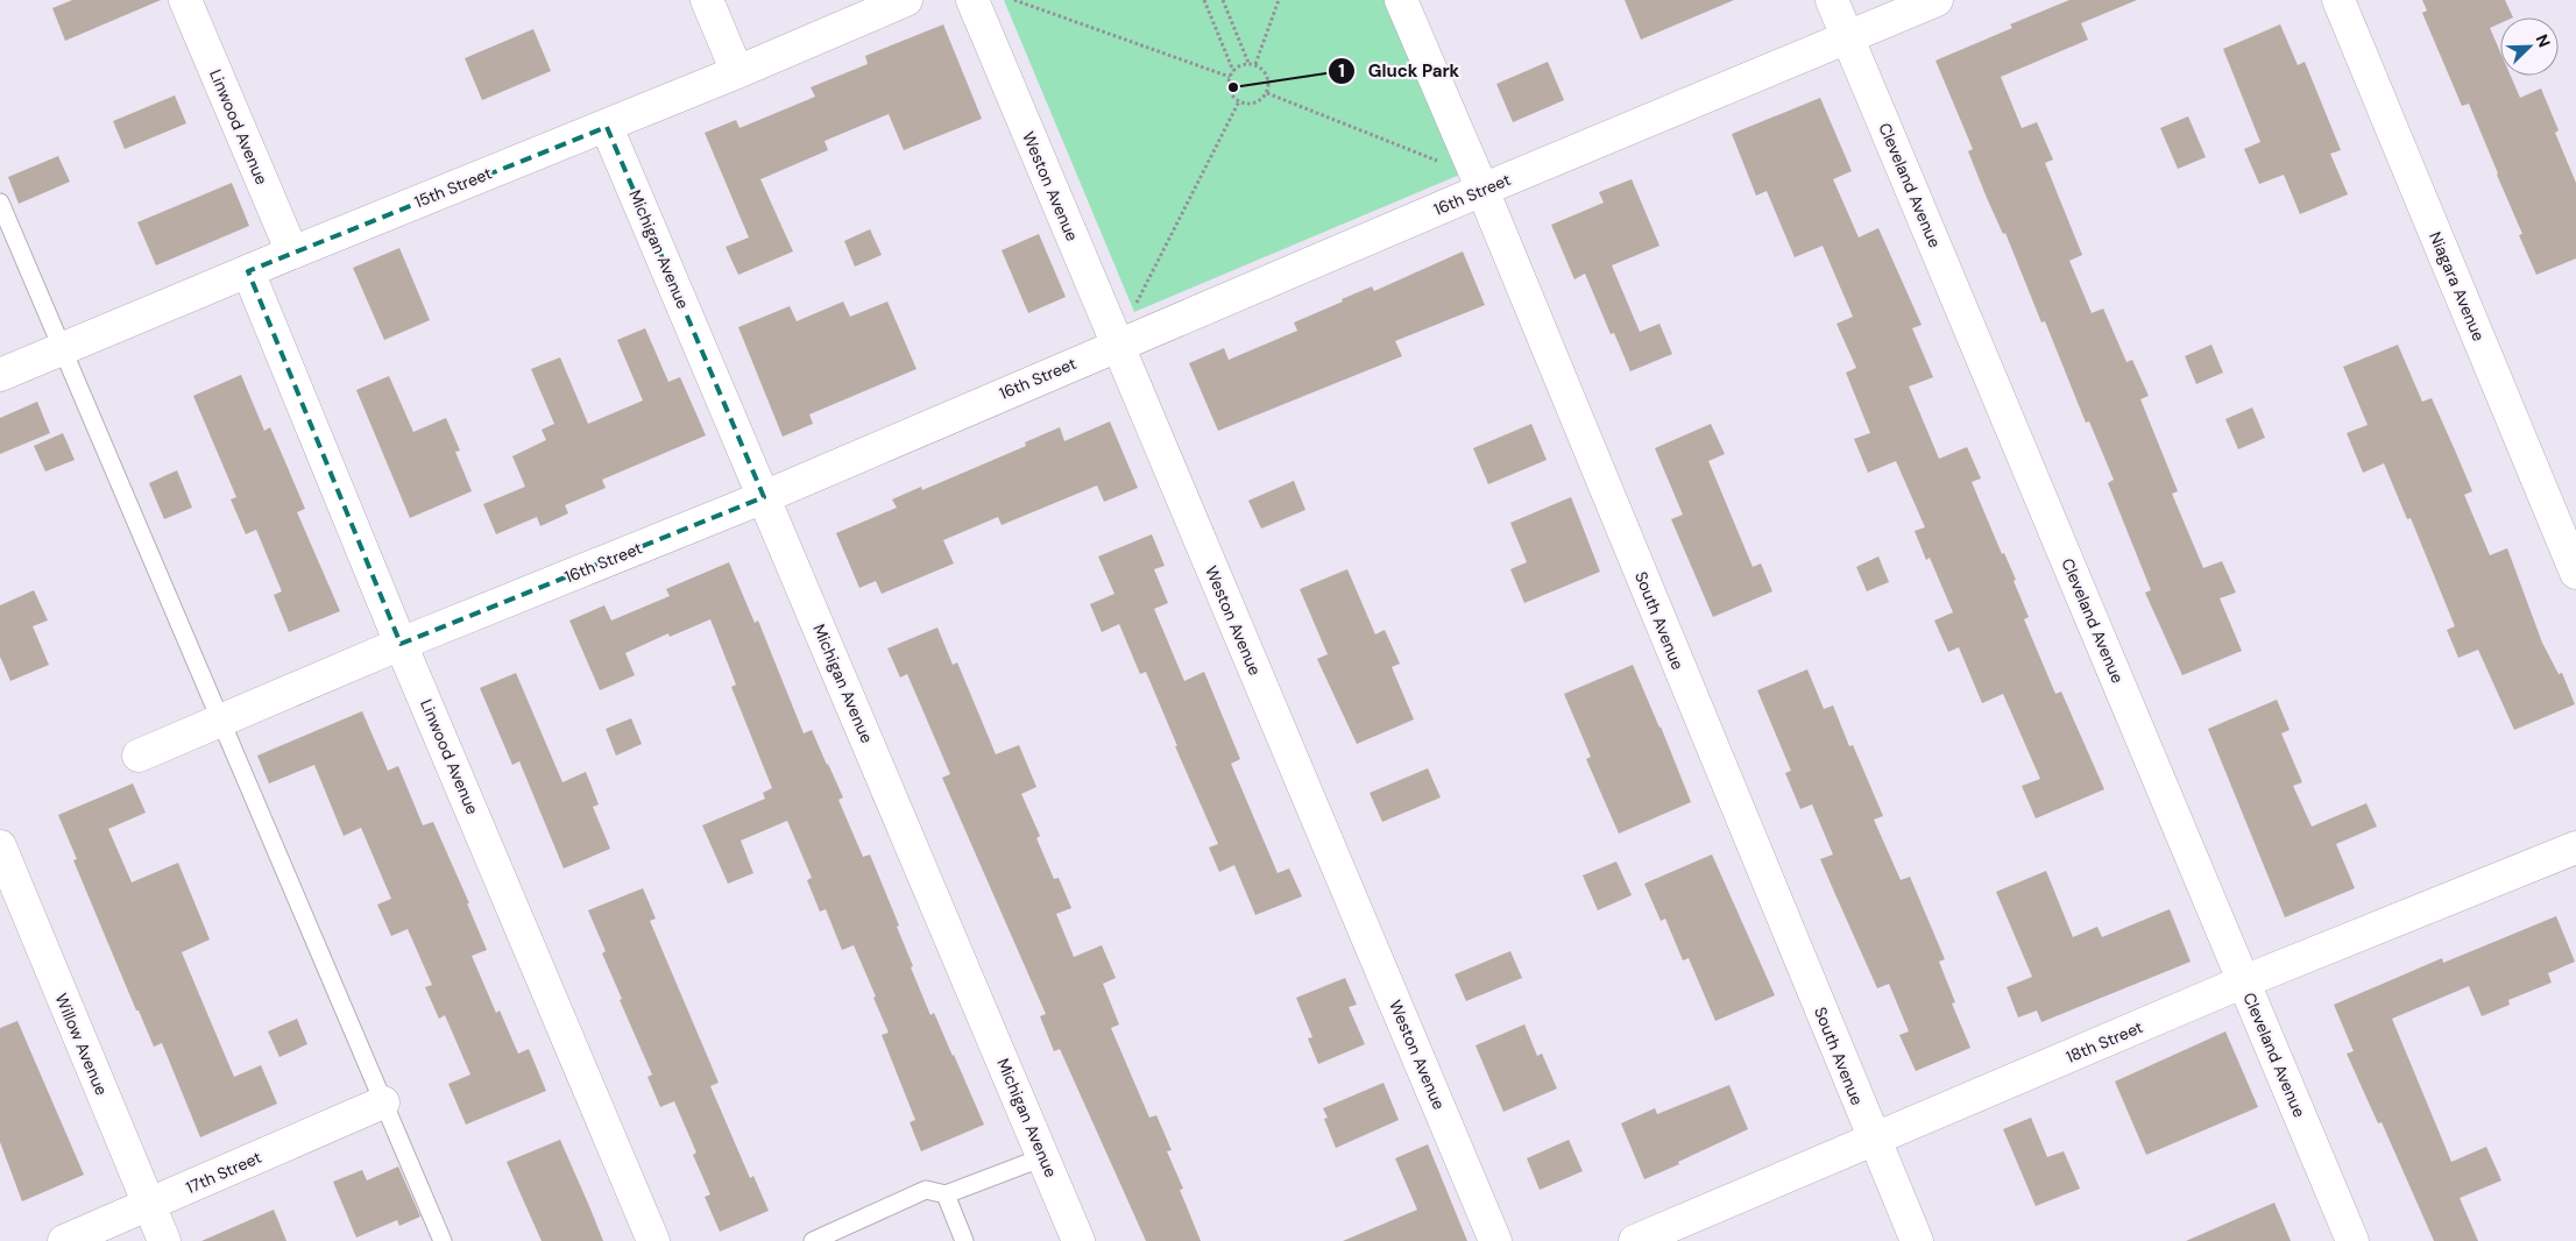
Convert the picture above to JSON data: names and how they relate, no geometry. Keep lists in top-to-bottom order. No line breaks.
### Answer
{"streets":{"street":["Linwood Avenue","Cleveland Avenue","Weston Avenue","15th Street","16th Street","Michigan Avenue","Niagara Avenue","South Avenue","18th Street","Willow Avenue","17th Street"]},"crossings":[["Linwood Avenue","15th Street"],["Linwood Avenue","16th Street"],["Cleveland Avenue","16th Street"],["Cleveland Avenue","18th Street"],["Weston Avenue","16th Street"],["15th Street","Michigan Avenue"],["16th Street","Michigan Avenue"],["16th Street","South Avenue"],["South Avenue","18th Street"],["Willow Avenue","17th Street"]],"places":["Gluck Park"],"north":"top right"}
